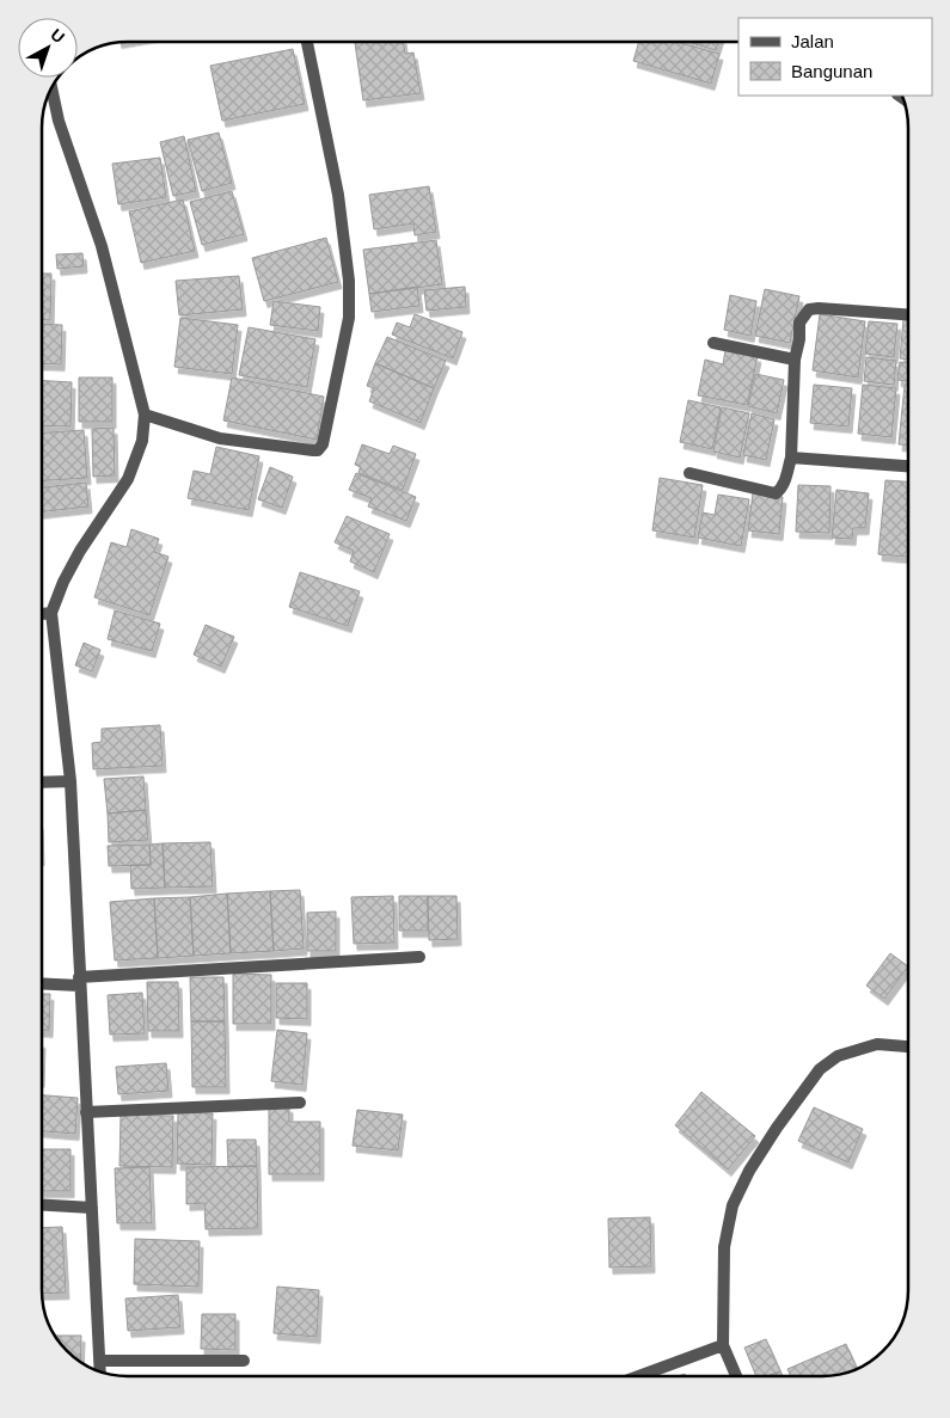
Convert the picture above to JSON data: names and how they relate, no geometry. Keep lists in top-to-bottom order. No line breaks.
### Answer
{"legend":["Jalan","Bangunan"],"north":"top right"}
